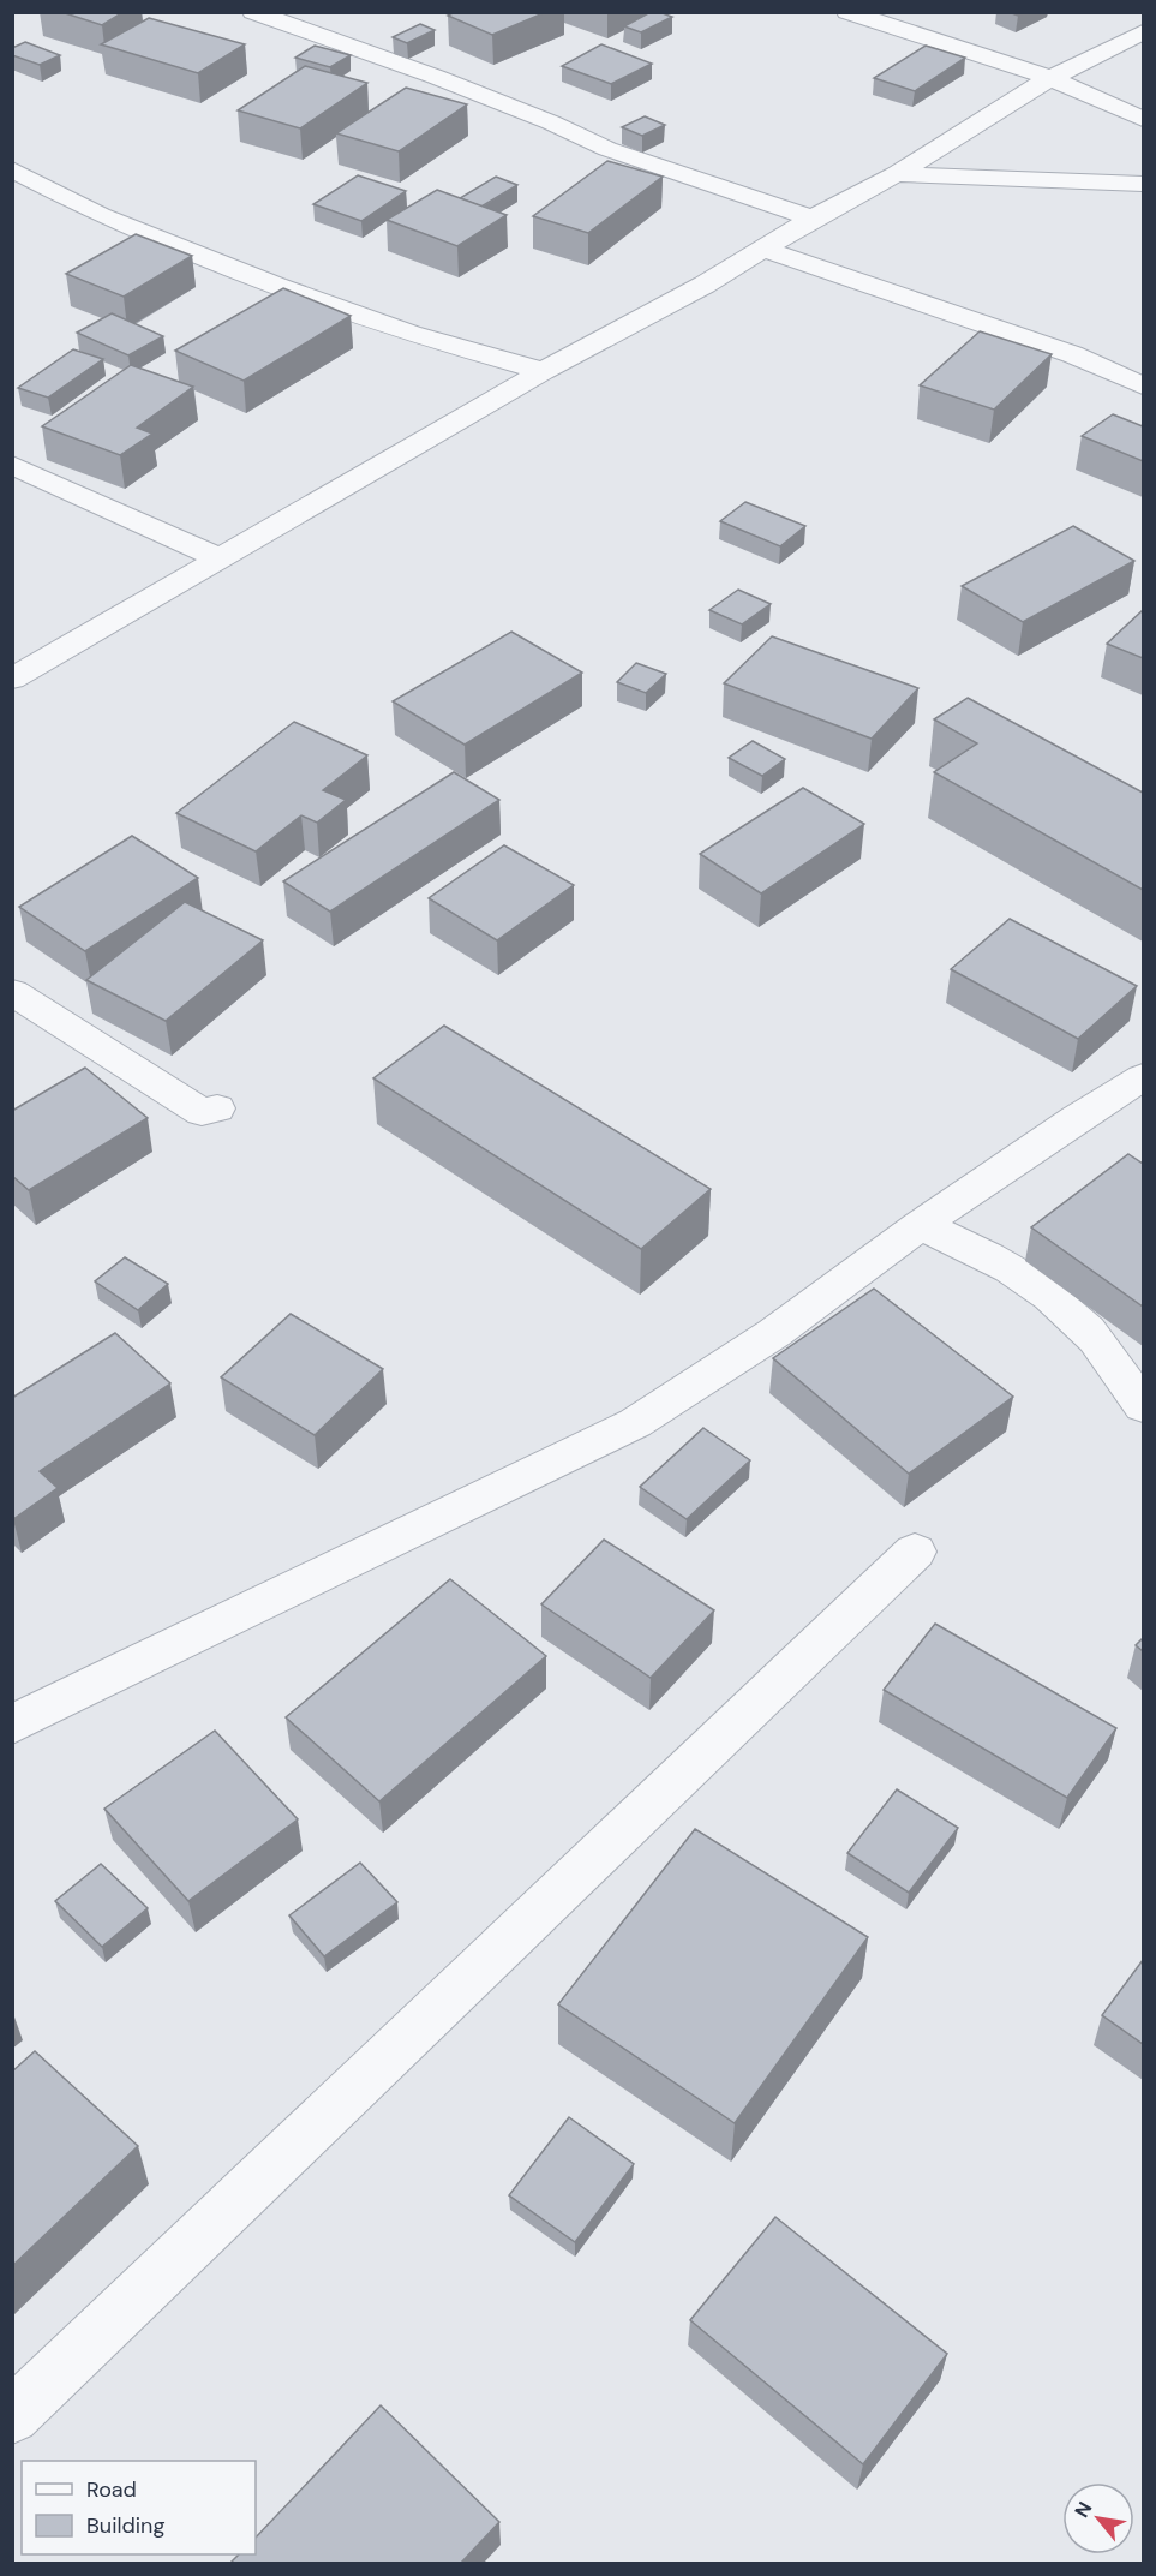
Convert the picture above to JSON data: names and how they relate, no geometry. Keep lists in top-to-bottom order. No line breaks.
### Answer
{"legend":["Road","Building"],"north":"top left"}
